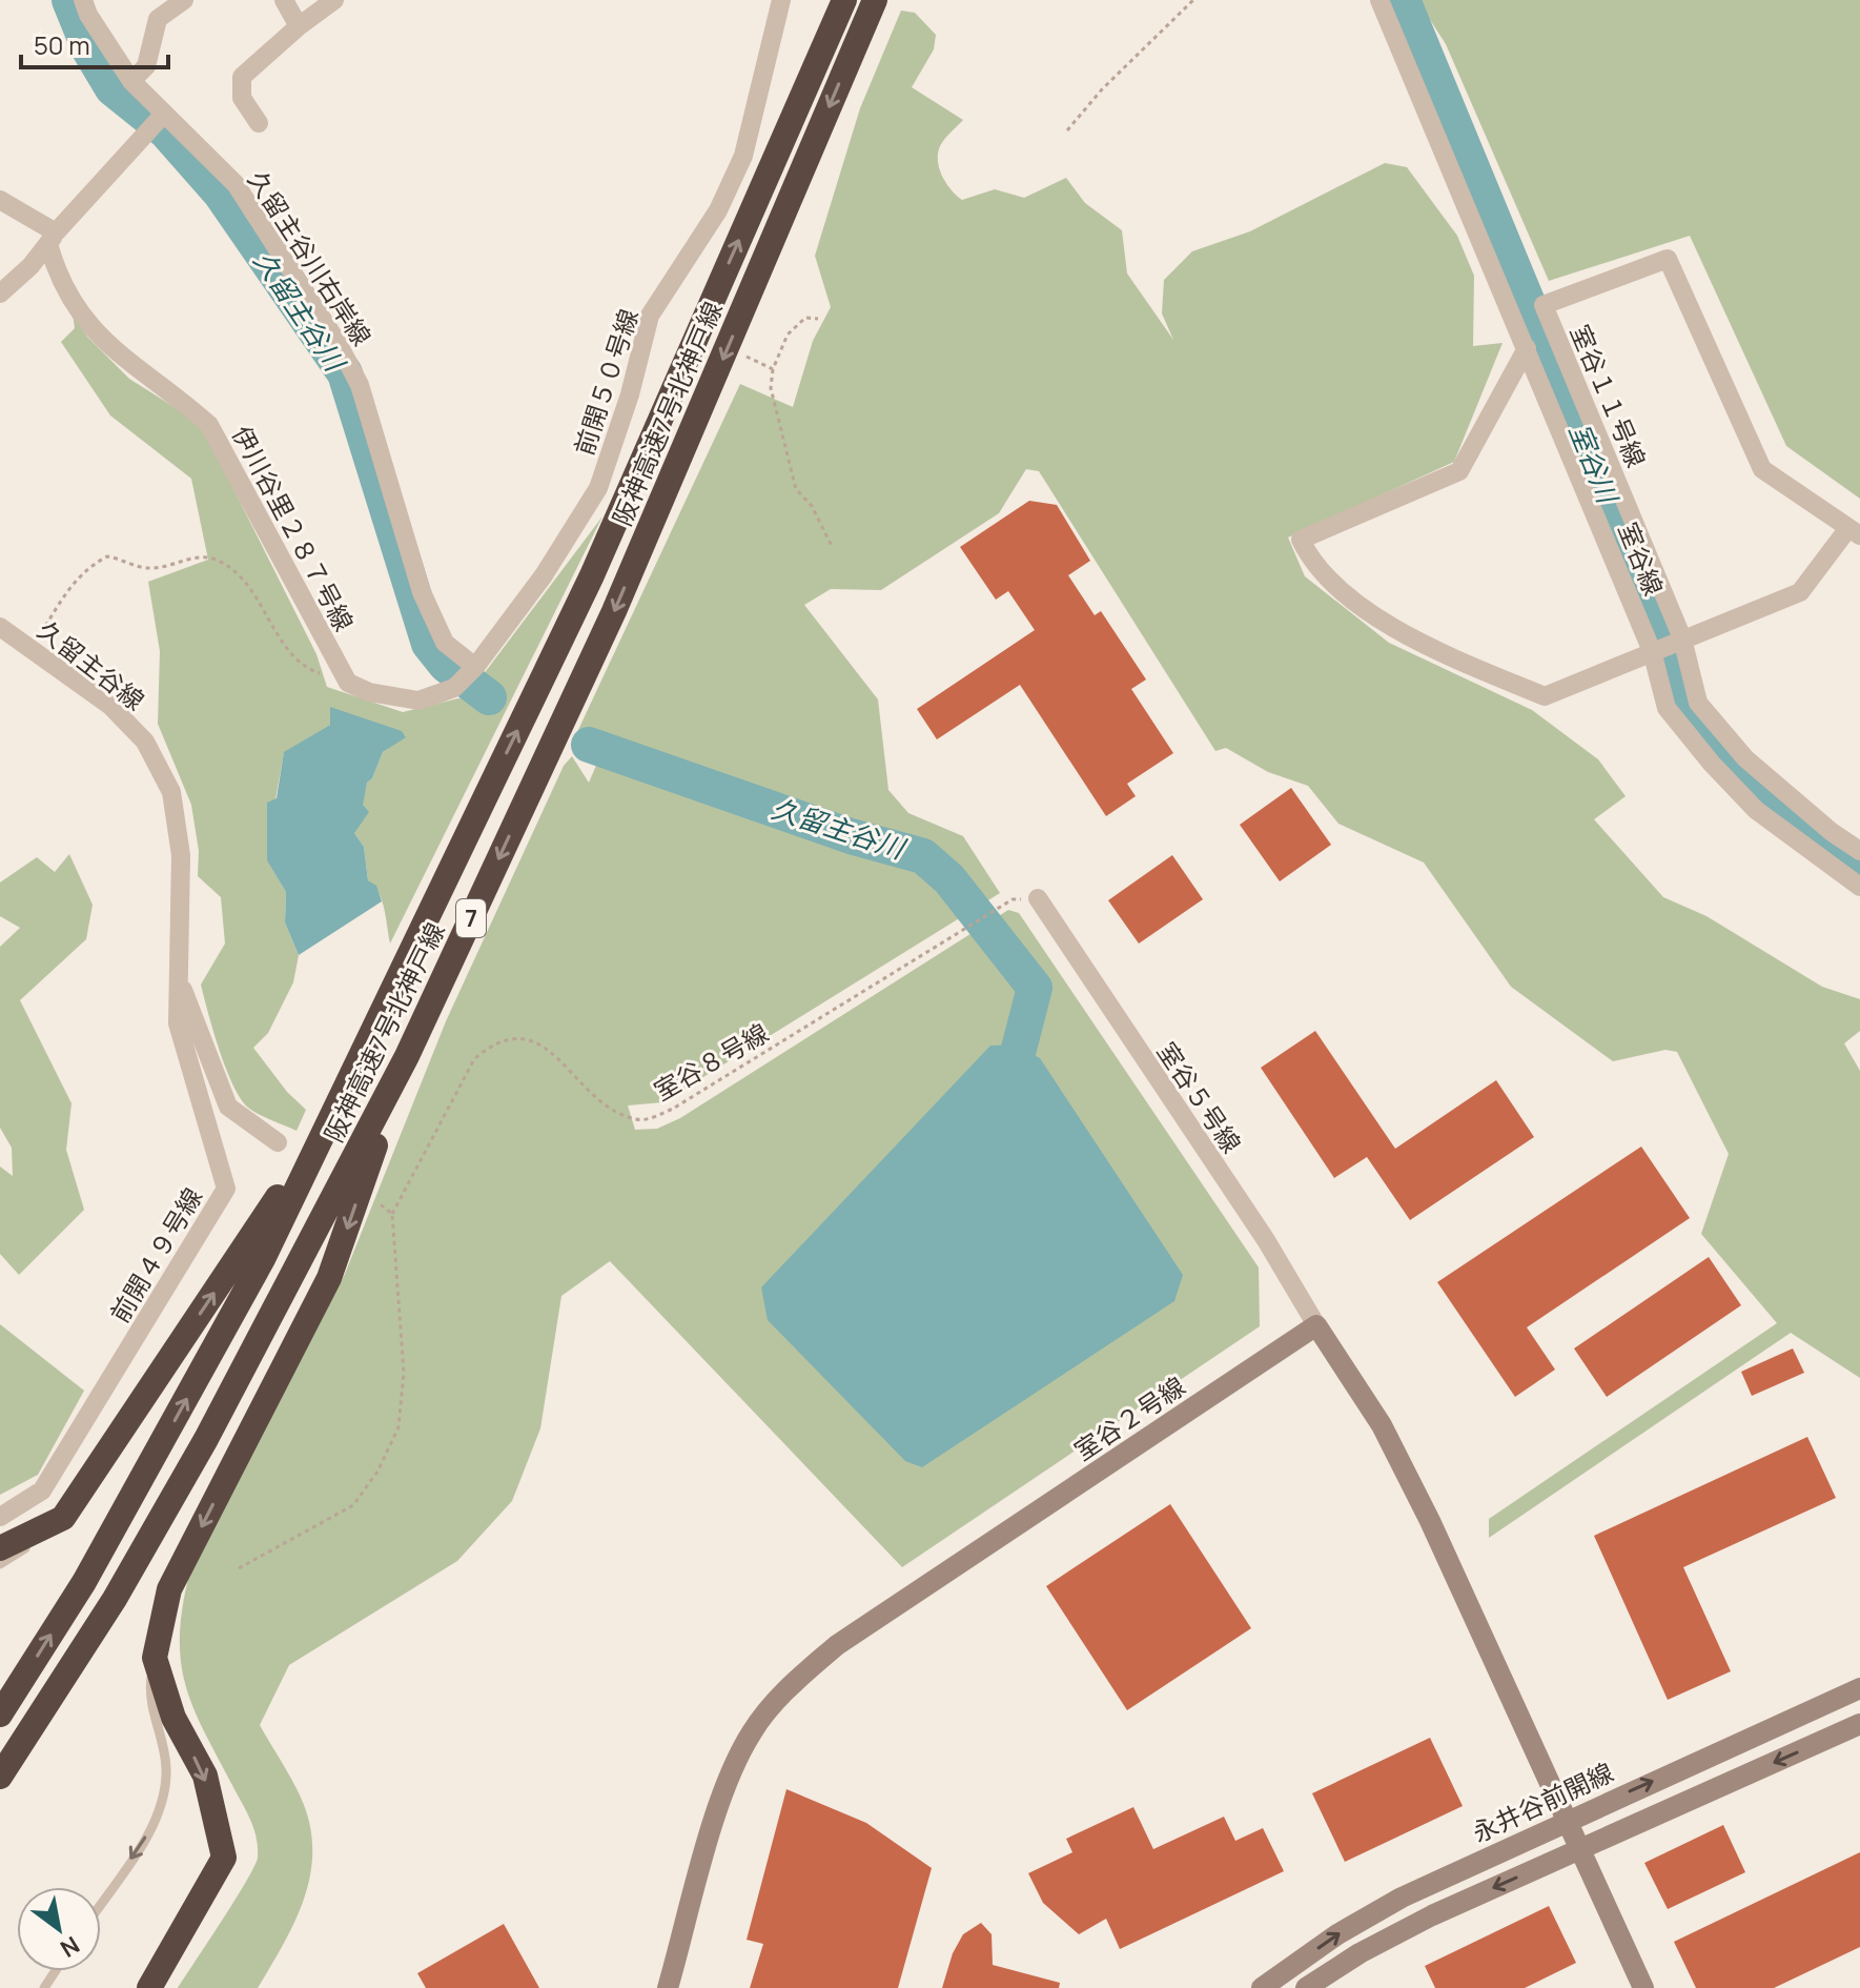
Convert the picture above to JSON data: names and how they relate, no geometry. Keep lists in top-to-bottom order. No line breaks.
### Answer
{"streets":{"highway":["阪神高速7号北神戸線","7"],"street":["久留主谷川右岸線","前開５０号線","室谷１１号線","伊川谷里２８７号線","室谷線","久留主谷線","室谷５号線","前開４９号線","室谷２号線","永井谷前開線"],"path":["室谷８号線"]},"crossings":[["久留主谷川右岸線","前開５０号線"],["久留主谷線","前開４９号線"],["室谷８号線","室谷５号線"],["室谷５号線","室谷２号線"]],"water":["久留主谷川","室谷川"],"scale_bar":"50 m","north":"bottom right"}
